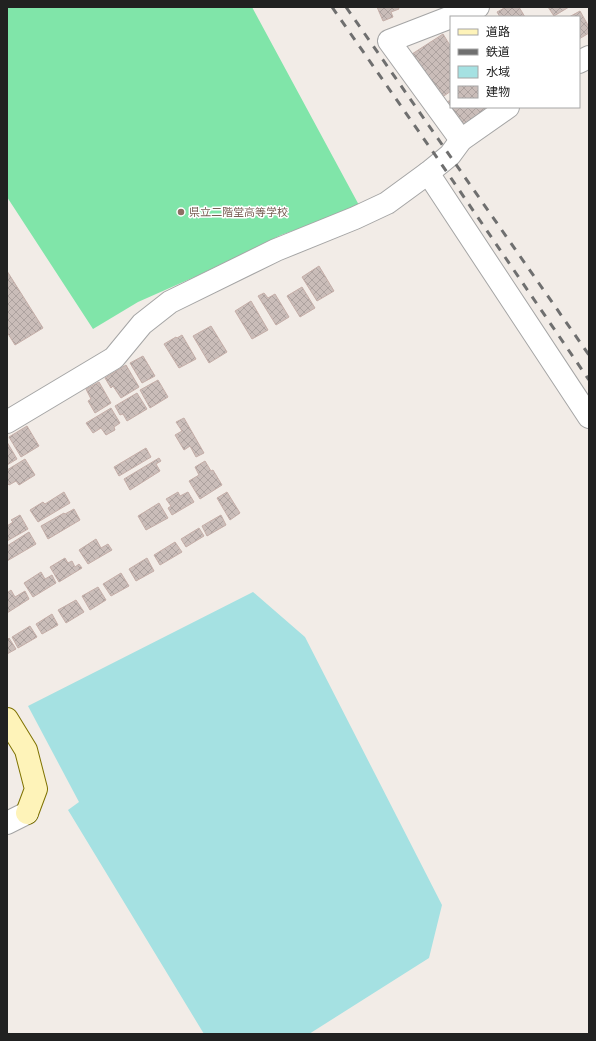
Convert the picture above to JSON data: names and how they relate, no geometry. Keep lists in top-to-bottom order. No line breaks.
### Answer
{"places":["県立二階堂高等学校"],"legend":["道路","鉄道","水域","建物"]}
